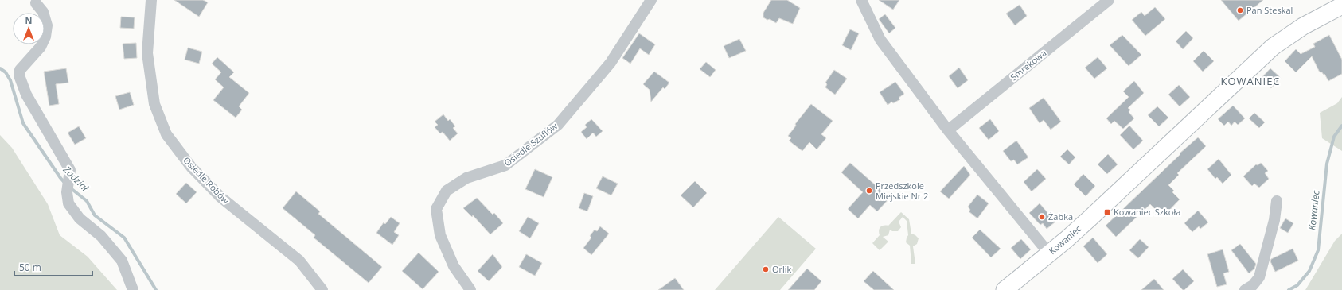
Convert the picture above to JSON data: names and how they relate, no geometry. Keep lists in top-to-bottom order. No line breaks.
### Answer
{"streets":{"street":["Smrekowa","Osiedle Szuflów","Osiedle Robów","Kowaniec"]},"districts":["KOWANIEC"],"water":["Zadział","Kowaniec"],"places":{"other":["Pan Steskal","Przedszkole Miejskie Nr 2","Żabka","Orlik"],"transit":["Kowaniec Szkoła"]},"scale_bar":"50 m","north":"top"}
